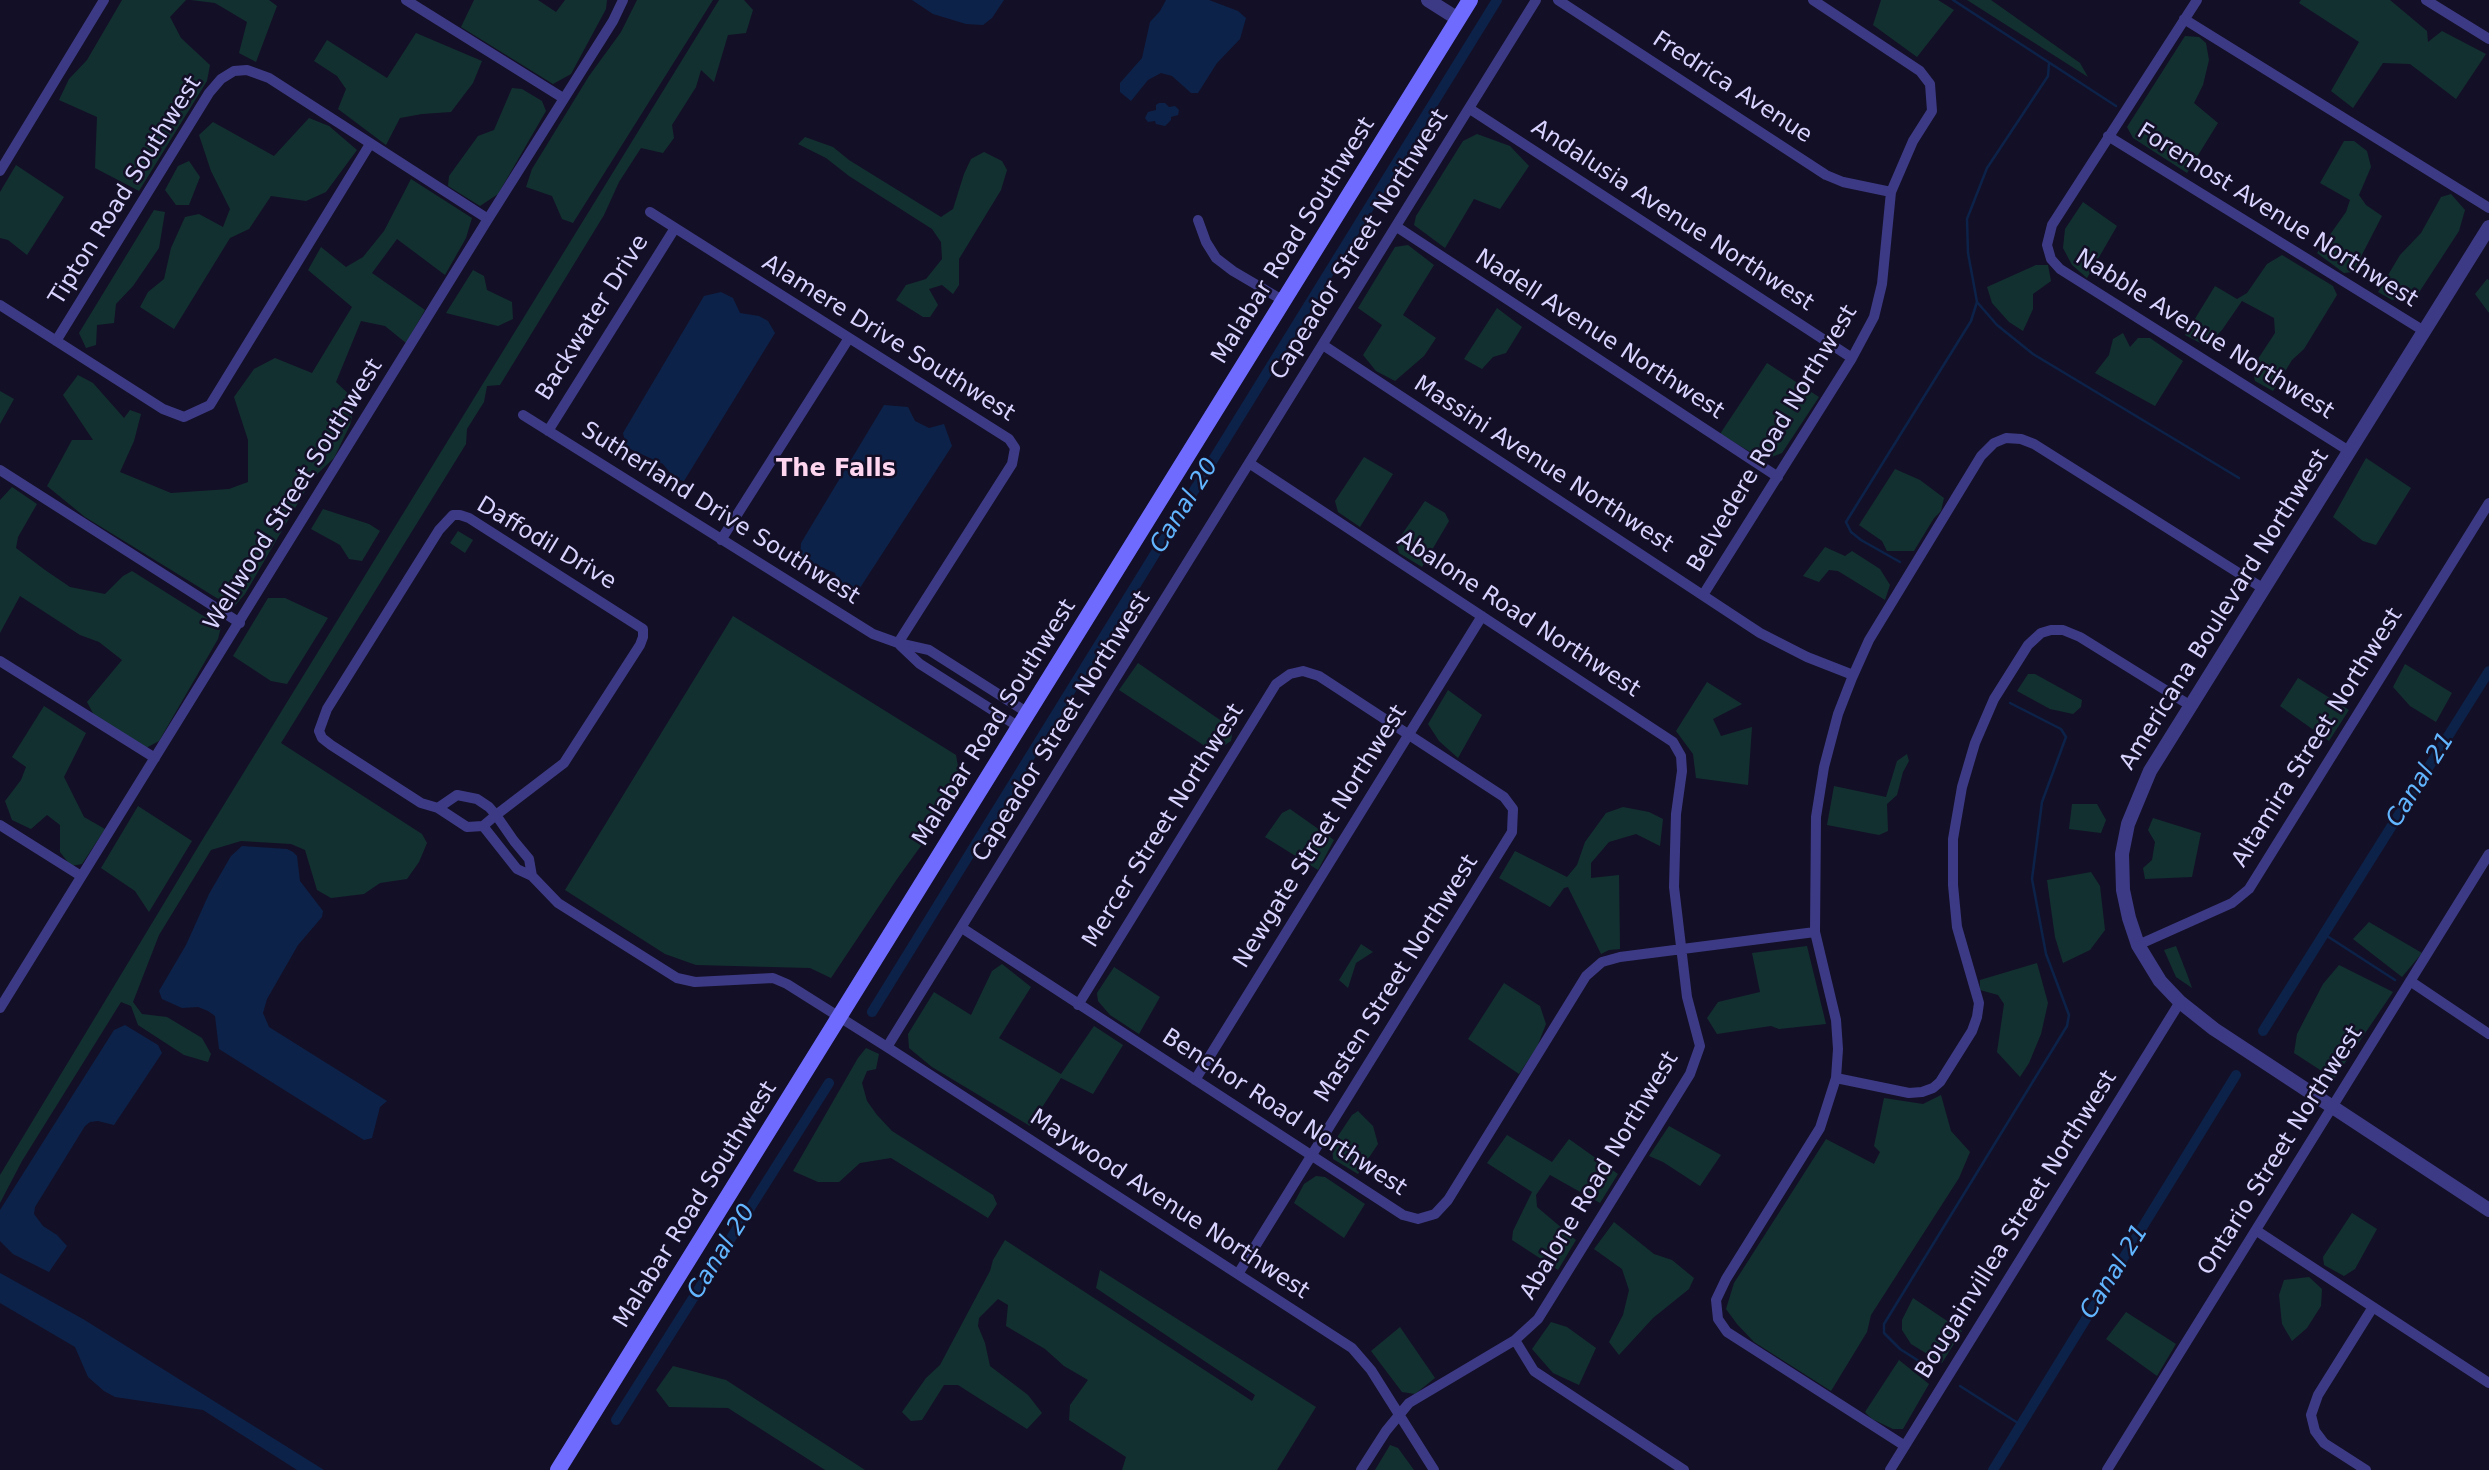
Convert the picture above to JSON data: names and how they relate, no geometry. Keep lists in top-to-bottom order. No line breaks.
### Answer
{"streets":{"main road":["Malabar Road Southwest"],"street":["Fredrica Avenue","Tipton Road Southwest","Andalusia Avenue Northwest","Foremost Avenue Northwest","Capeador Street Northwest","Backwater Drive","Nadell Avenue Northwest","Nabble Avenue Northwest","Alamere Drive Southwest","Belvedere Road Northwest","Massini Avenue Northwest","Wellwood Street Southwest","Sutherland Drive Southwest","Daffodil Drive","Americana Boulevard Northwest","Abalone Road Northwest","Altamira Street Northwest","Mercer Street Northwest","Newgate Street Northwest","Masten Street Northwest","Benchor Road Northwest","Ontario Street Northwest","Maywood Avenue Northwest","Bougainvillea Street Northwest"]},"crossings":[["Fredrica Avenue","Belvedere Road Northwest"],["Tipton Road Southwest","Wellwood Street Southwest"],["Andalusia Avenue Northwest","Capeador Street Northwest"],["Andalusia Avenue Northwest","Belvedere Road Northwest"],["Foremost Avenue Northwest","Nabble Avenue Northwest"],["Foremost Avenue Northwest","Americana Boulevard Northwest"],["Malabar Road Southwest","Sutherland Drive Southwest"],["Malabar Road Southwest","Maywood Avenue Northwest"],["Capeador Street Northwest","Nadell Avenue Northwest"],["Capeador Street Northwest","Massini Avenue Northwest"],["Capeador Street Northwest","Abalone Road Northwest"],["Capeador Street Northwest","Benchor Road Northwest"],["Capeador Street Northwest","Maywood Avenue Northwest"],["Backwater Drive","Alamere Drive Southwest"],["Backwater Drive","Sutherland Drive Southwest"],["Nadell Avenue Northwest","Belvedere Road Northwest"],["Nabble Avenue Northwest","Americana Boulevard Northwest"],["Alamere Drive Southwest","Sutherland Drive Southwest"],["Belvedere Road Northwest","Massini Avenue Northwest"],["Americana Boulevard Northwest","Altamira Street Northwest"],["Americana Boulevard Northwest","Ontario Street Northwest"],["Americana Boulevard Northwest","Bougainvillea Street Northwest"],["Abalone Road Northwest","Newgate Street Northwest"],["Abalone Road Northwest","Benchor Road Northwest"],["Abalone Road Northwest","Maywood Avenue Northwest"],["Mercer Street Northwest","Newgate Street Northwest"],["Mercer Street Northwest","Masten Street Northwest"],["Mercer Street Northwest","Benchor Road Northwest"],["Newgate Street Northwest","Masten Street Northwest"],["Newgate Street Northwest","Benchor Road Northwest"],["Masten Street Northwest","Benchor Road Northwest"],["Masten Street Northwest","Maywood Avenue Northwest"]],"districts":["The Falls"],"water":["Canal 20","Canal 21"]}
